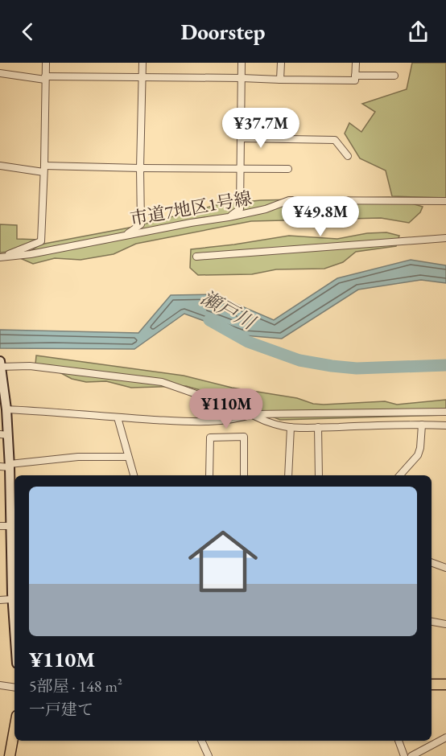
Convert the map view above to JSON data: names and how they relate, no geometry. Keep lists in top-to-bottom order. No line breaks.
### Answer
{"streets":{"street":["市道7地区1号線"]},"water":["瀬戸川"],"page":{"header":"Doorstep","price":["¥37.7M","¥49.8M","¥110M"],"list":[{"name":"¥110M","note":"5部屋 · 148 m² · 一戸建て"}]}}
